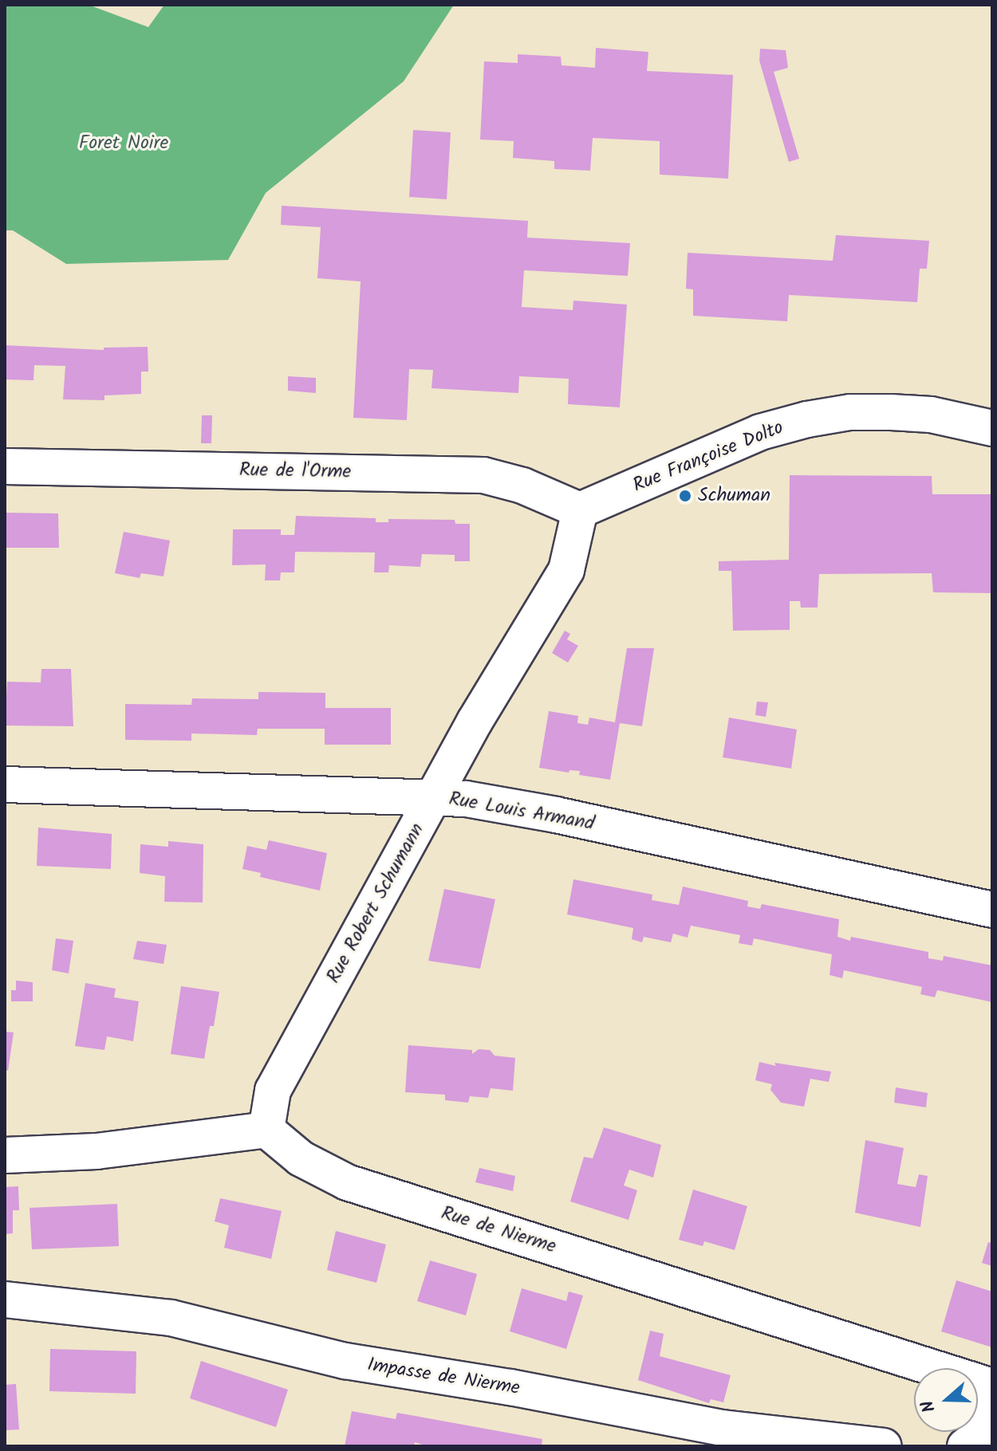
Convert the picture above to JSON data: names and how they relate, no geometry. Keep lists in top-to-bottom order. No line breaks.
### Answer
{"streets":{"street":["Rue Françoise Dolto","Rue de l'Orme","Rue Louis Armand","Rue Robert Schumann","Rue de Nierme","Impasse de Nierme"]},"crossings":[["Rue Françoise Dolto","Rue de l'Orme"],["Rue Françoise Dolto","Rue Robert Schumann"],["Rue de l'Orme","Rue Robert Schumann"],["Rue Louis Armand","Rue Robert Schumann"],["Rue Robert Schumann","Rue de Nierme"]],"parks":["Foret Noire"],"places":["Schuman"],"north":"left"}
